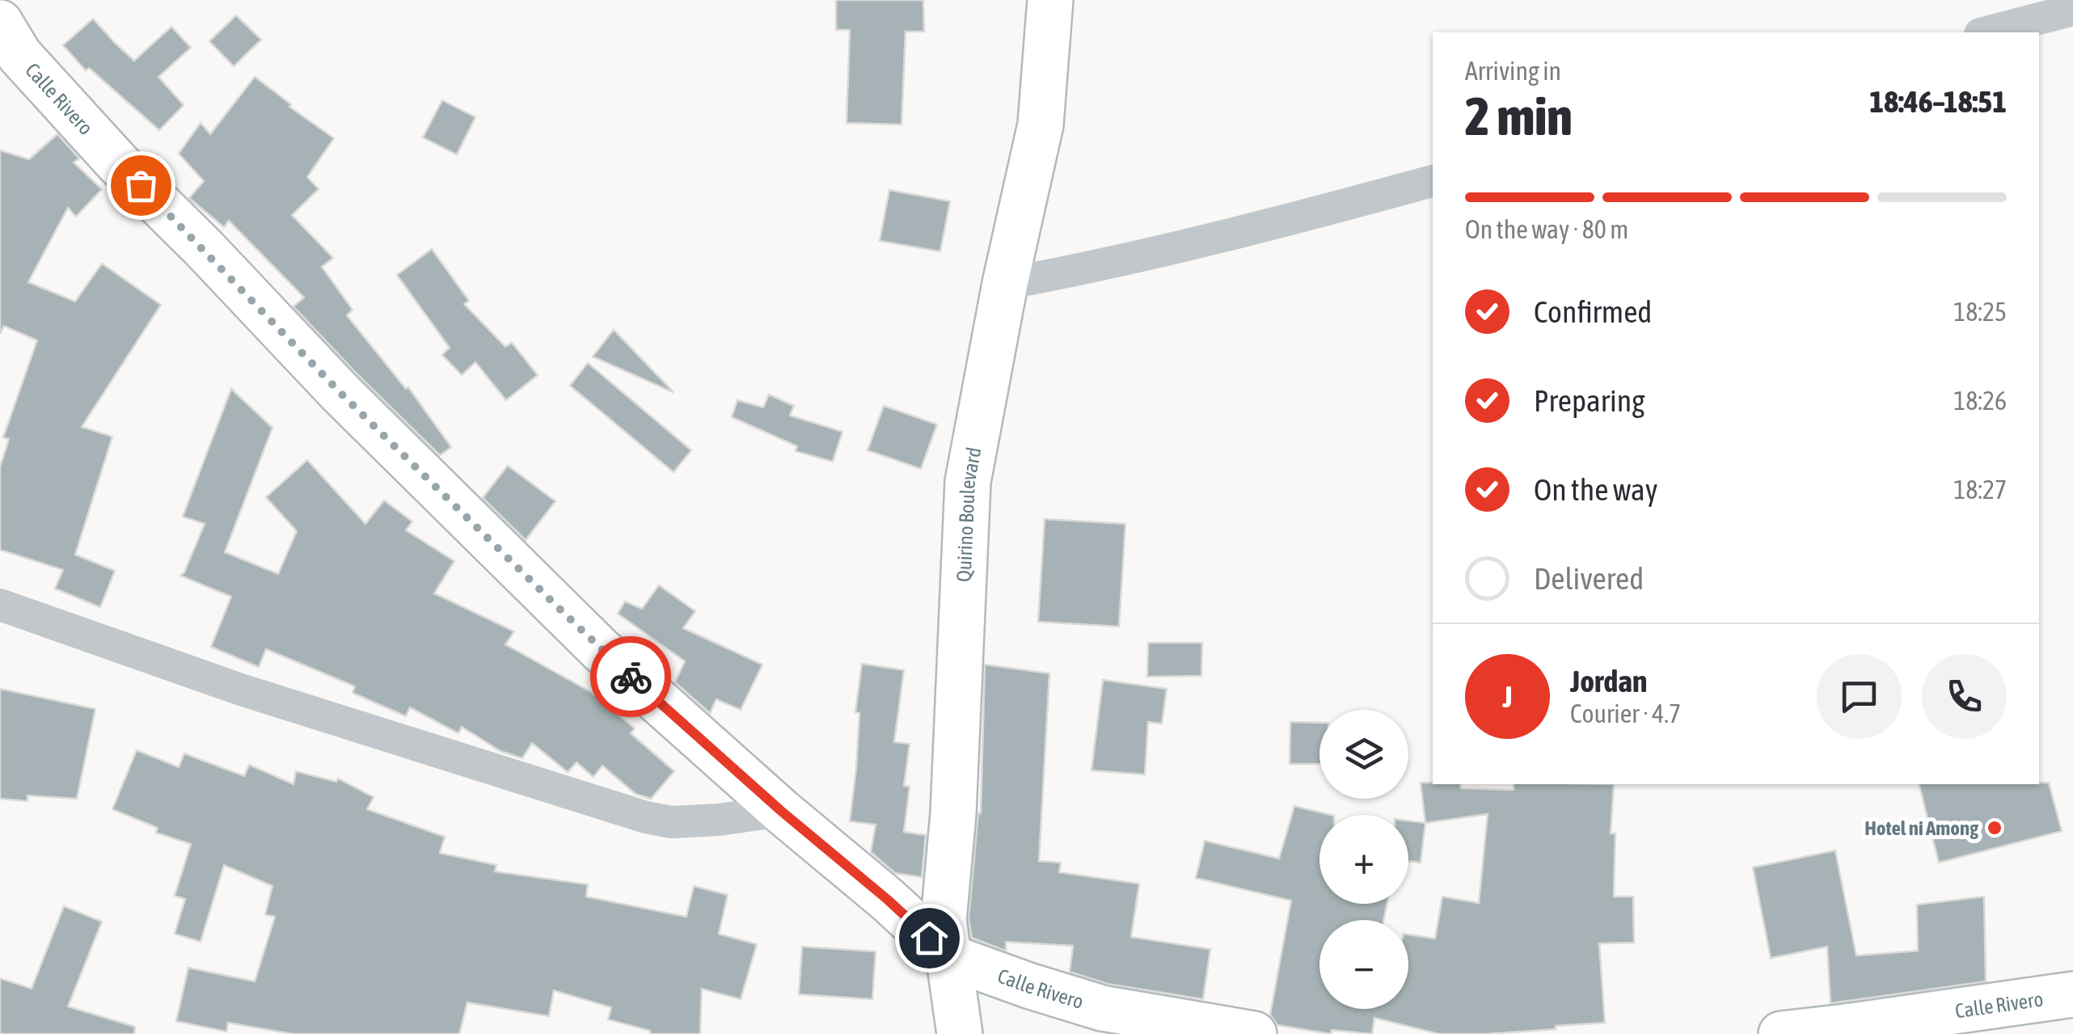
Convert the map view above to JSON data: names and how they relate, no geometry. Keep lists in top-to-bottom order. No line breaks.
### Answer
{"streets":{"main road":["Calle Rivero","Quirino Boulevard"]},"crossings":[["Calle Rivero","Quirino Boulevard"]],"places":["Hotel ni Among"],"page":{"heading":["2 min","Arriving in","18:46–18:51"],"panel":["Jordan","Courier · 4.7"],"bar":"On the way · 80 m","list":[["Confirmed","18:25"],["Preparing","18:26"],["On the way","18:27"],"Delivered"],"round":"J","map_buttons":["+","−"]}}
